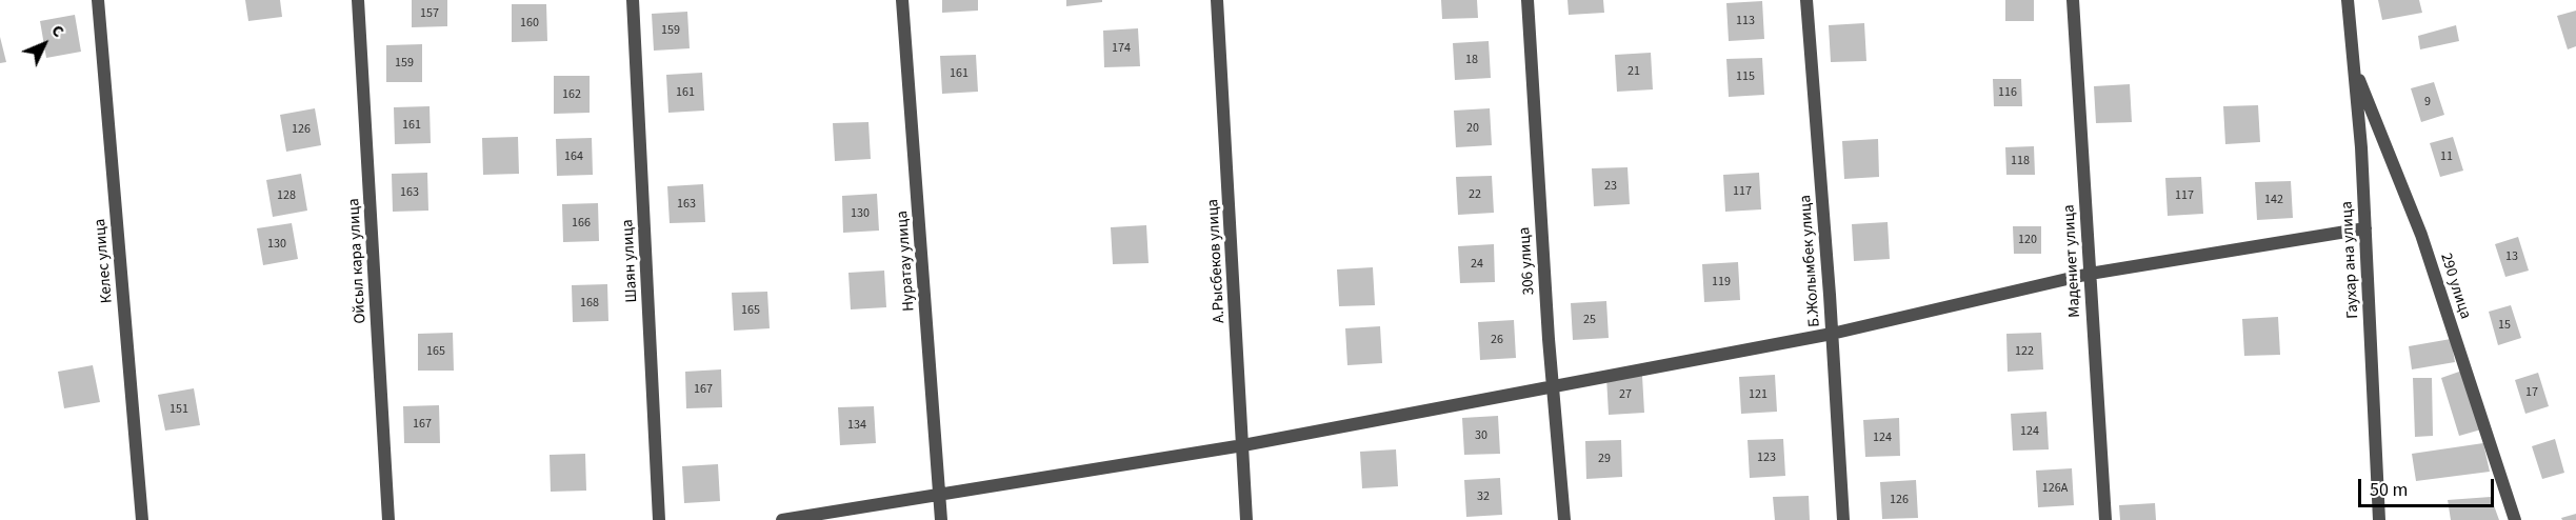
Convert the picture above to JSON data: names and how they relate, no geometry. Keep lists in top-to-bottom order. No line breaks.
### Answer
{"streets":{"street":["Гаухар ана улица","Келес улица","Ойсыл кара улица","Шаян улица","Нуратау улица","А.Рысбеков улица","306 улица","Б.Жолымбек улица","Мадениет улица","290 улица"]},"crossings":[["Гаухар ана улица","290 улица"]],"house_numbers":["157","113","160","159","174","18","159","21","161","115","161","116","162","9","161","20","126","164","11","118","23","117","163","22","128","117","142","163","130","166","120","130","13","24","119","168","165","25","15","26","165","122","167","17","27","121","151","167","134","124","30","124","123","29","126А","32","126"],"scale_bar":"50 m","north":"top right"}
